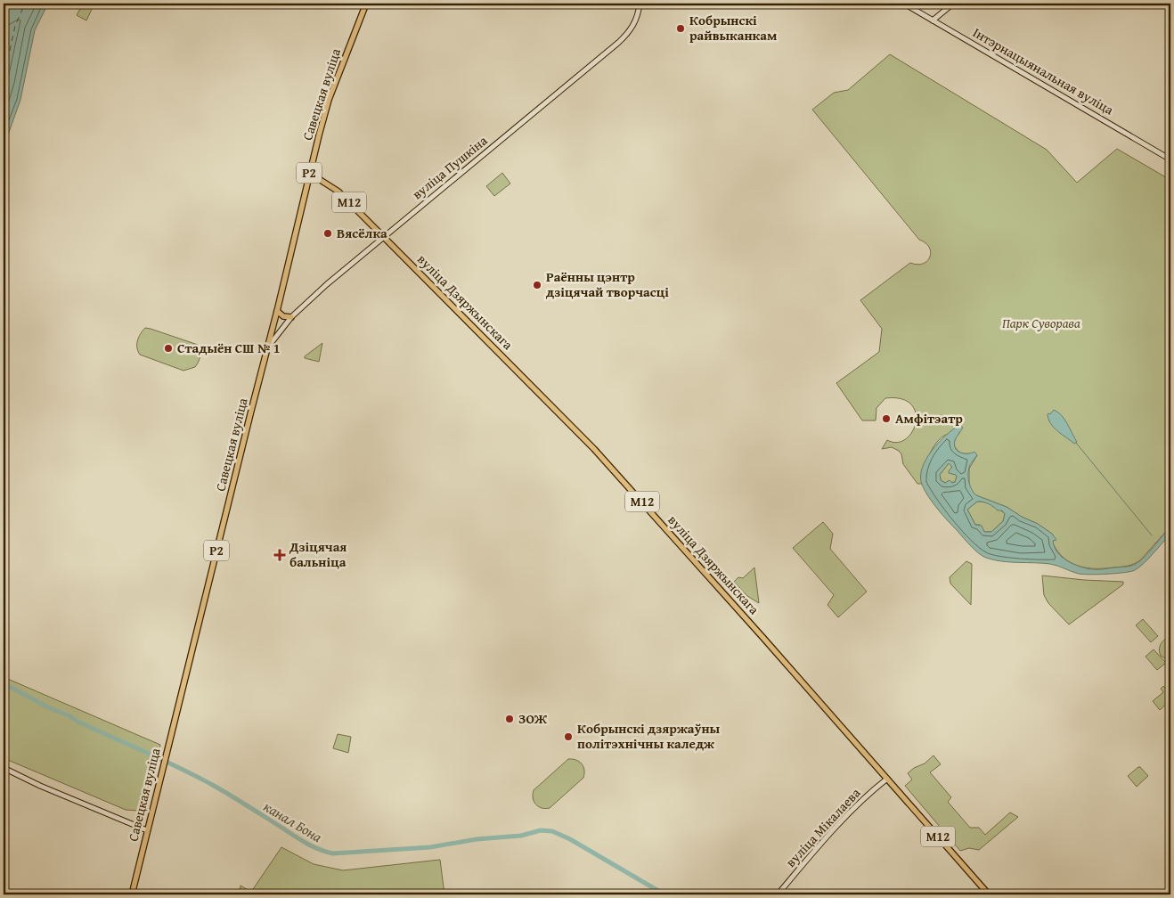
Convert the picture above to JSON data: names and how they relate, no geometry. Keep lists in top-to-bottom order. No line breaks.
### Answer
{"streets":{"main road":["Інтэрнацыянальная вуліца","Савецкая вуліца","вуліца Пушкіна","Р2","М12","вуліца Дзяржынскага","вуліца Мікалаева"]},"crossings":[["Савецкая вуліца","вуліца Пушкіна"],["Савецкая вуліца","вуліца Дзяржынскага"],["вуліца Пушкіна","вуліца Дзяржынскага"],["вуліца Дзяржынскага","вуліца Мікалаева"]],"water":["канал Бона"],"parks":["Парк Суворава"],"places":{"other":["Кобрынскі райвыканкам","Вясёлка","Раённы цэнтр дзіцячай творчасці","Стадыён СШ № 1","Амфітэатр","ЗОЖ","Кобрынскі дзяржаўны політэхнічны каледж"],"health":["Дзіцячая бальніца"]}}
